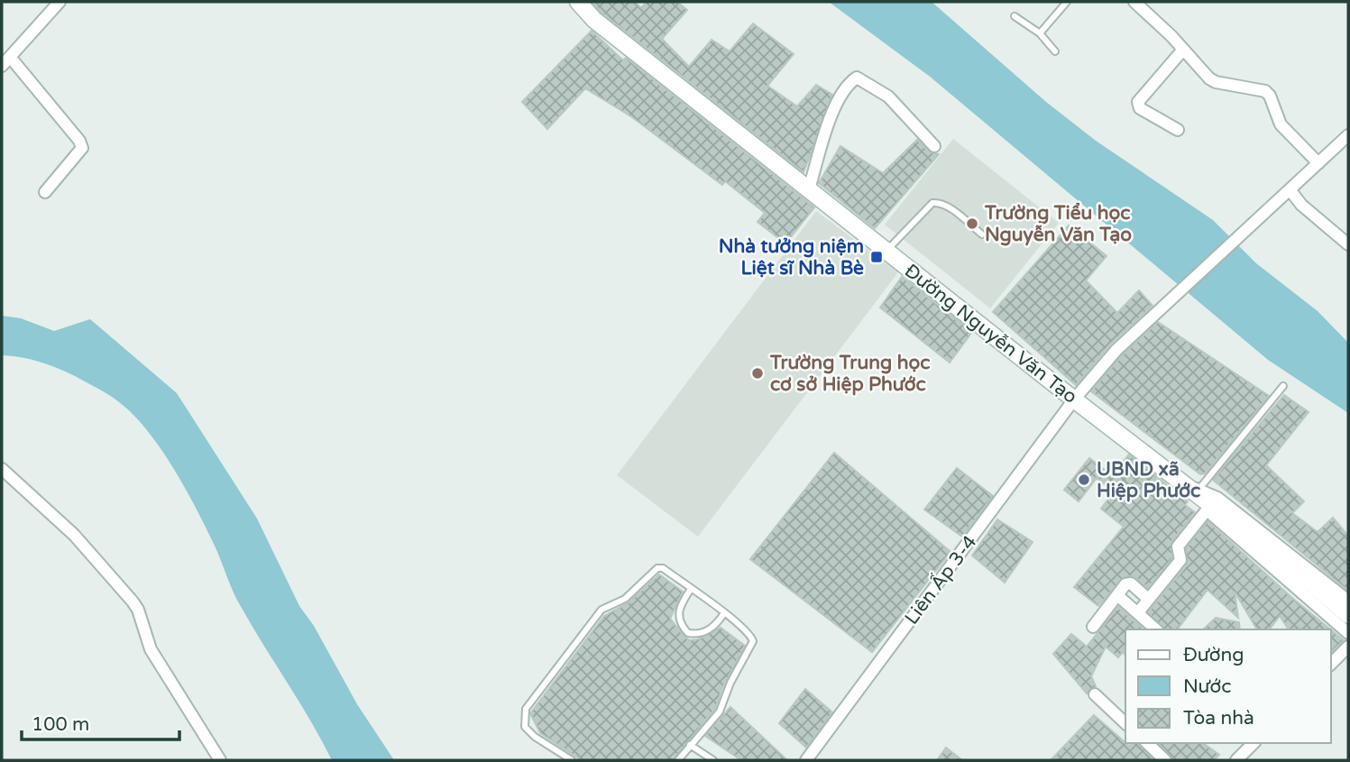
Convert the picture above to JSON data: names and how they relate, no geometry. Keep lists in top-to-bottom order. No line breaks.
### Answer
{"streets":{"main road":["Đường Nguyễn Văn Tạo"],"street":["Liên Ấp 3-4"]},"crossings":[["Đường Nguyễn Văn Tạo","Liên Ấp 3-4"]],"places":{"other":["Trường Tiểu học Nguyễn Văn Tạo","Trường Trung học cơ sở Hiệp Phước","UBND xã Hiệp Phước"],"transit":["Nhà tưởng niệm Liệt sĩ Nhà Bè"]},"legend":["Đường","Nước","Tòa nhà"],"scale_bar":"100 m"}
